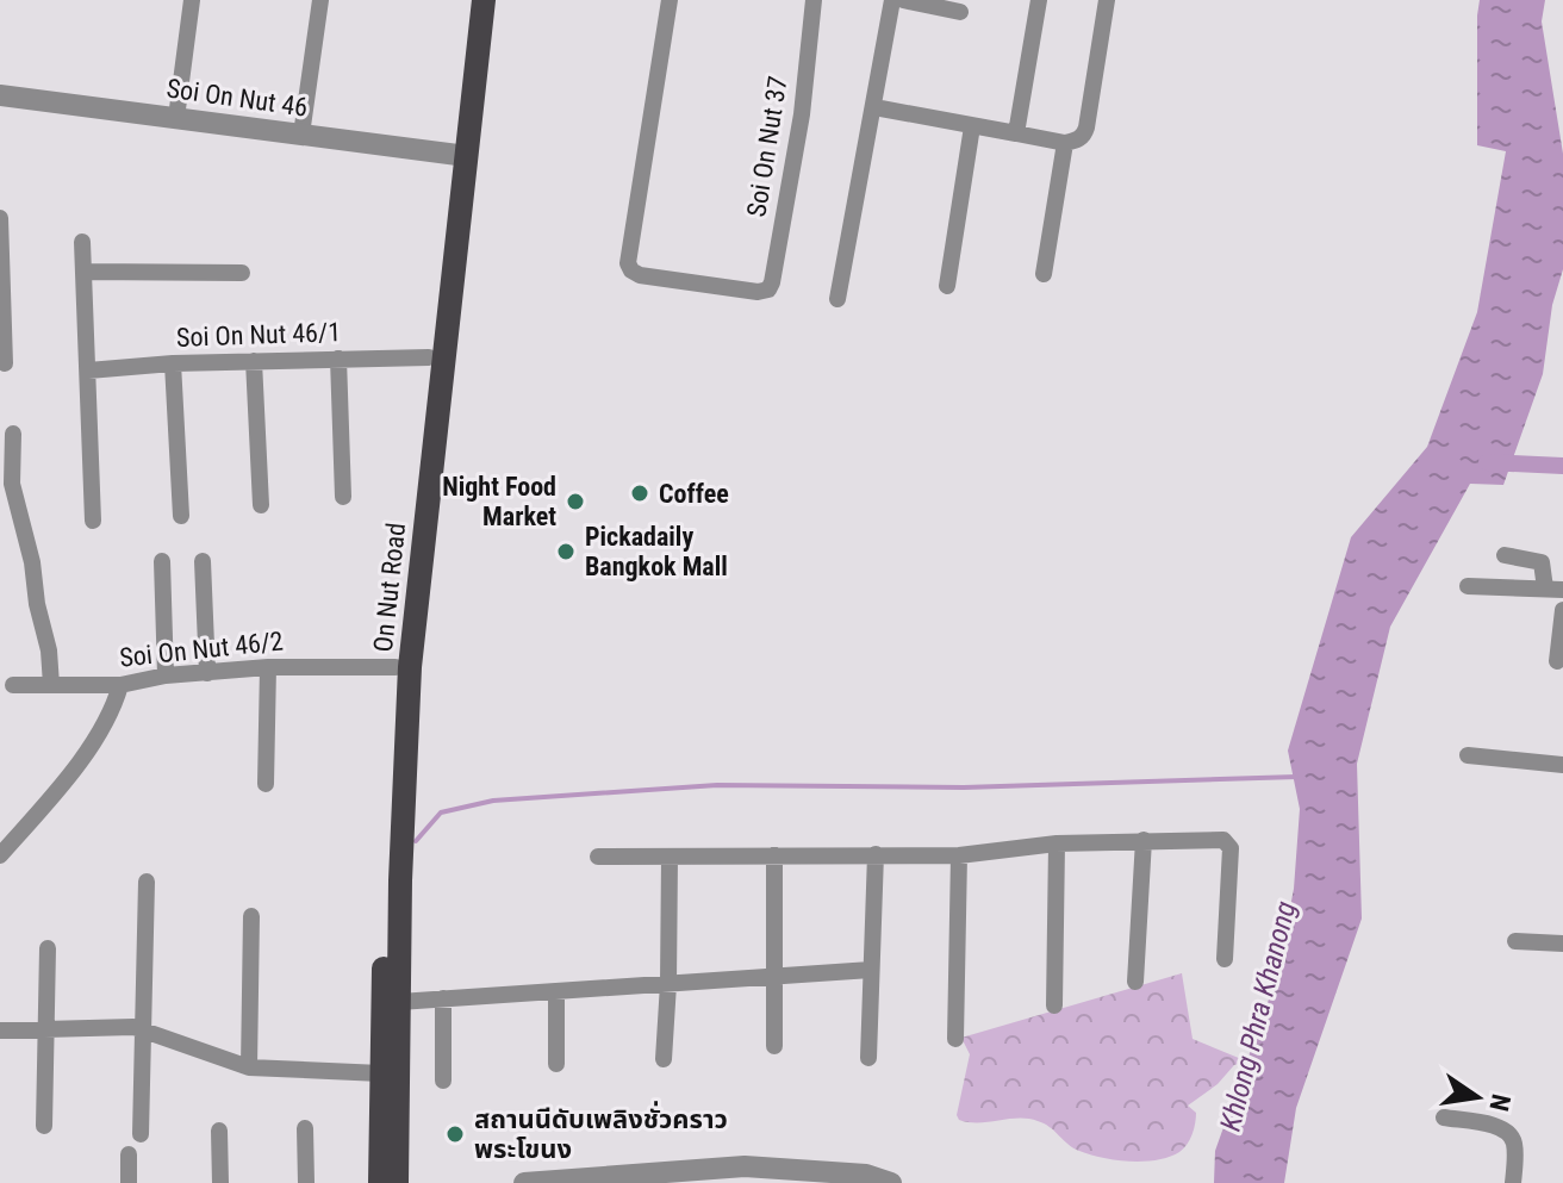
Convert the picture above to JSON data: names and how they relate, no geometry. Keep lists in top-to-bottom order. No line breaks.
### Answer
{"streets":{"main road":["On Nut Road"],"street":["Soi On Nut 46","Soi On Nut 37","Soi On Nut 46/1","Soi On Nut 46/2"]},"crossings":[["Soi On Nut 46","On Nut Road"],["Soi On Nut 46/1","On Nut Road"],["On Nut Road","Soi On Nut 46/2"]],"water":["Khlong Phra Khanong"],"places":["Coffee","Night Food Market","Pickadaily Bangkok Mall","สถานนีดับเพลิงชั่วคราว พระโขนง"],"north":"right"}
